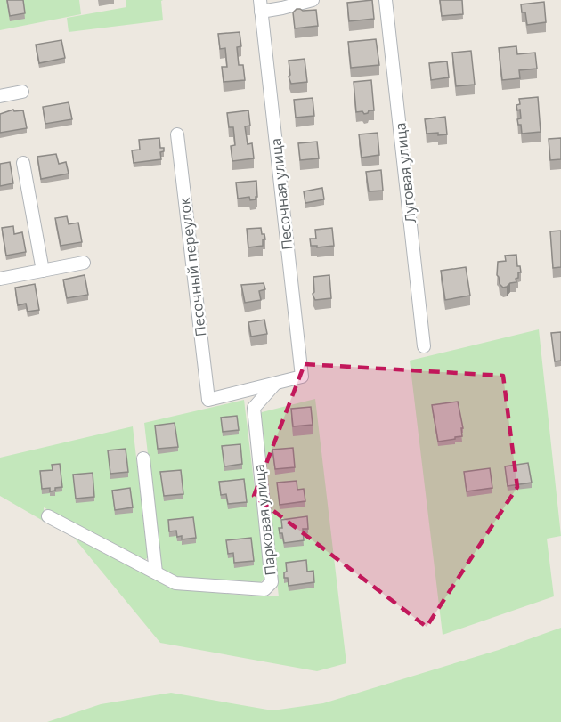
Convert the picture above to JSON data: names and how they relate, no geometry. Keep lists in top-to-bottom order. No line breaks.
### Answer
{"streets":{"street":["Луговая улица","Песочная улица","Песочный переулок","Парковая улица"]},"crossings":[["Песочная улица","Песочный переулок"],["Песочная улица","Парковая улица"],["Песочный переулок","Парковая улица"]]}
